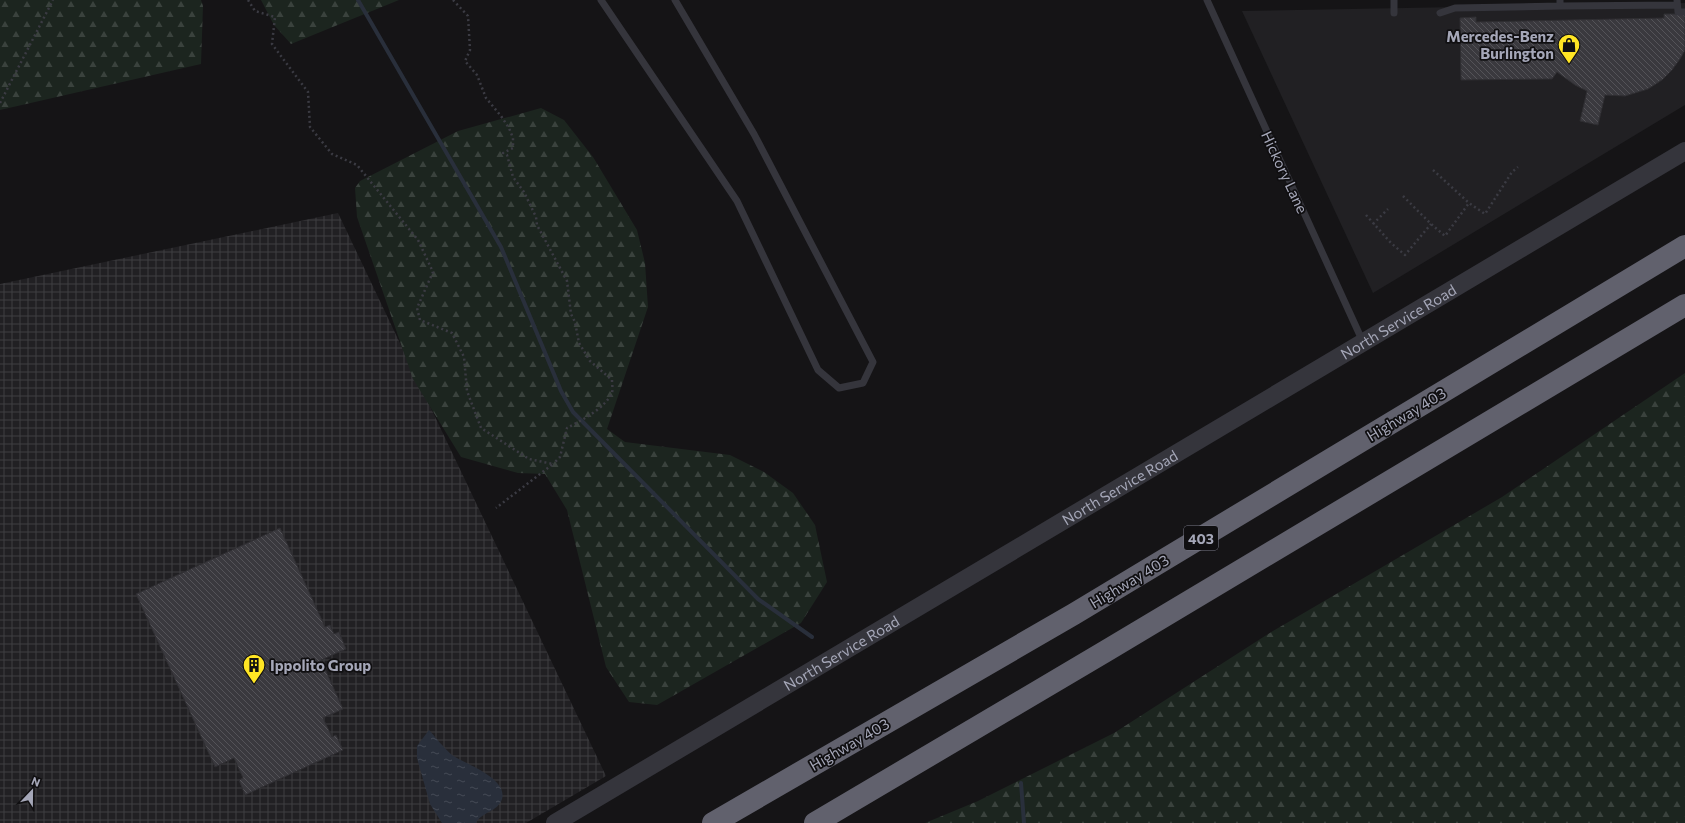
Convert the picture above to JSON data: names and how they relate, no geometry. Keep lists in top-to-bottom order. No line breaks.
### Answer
{"streets":{"highway":["Highway 403","403"],"street":["North Service Road"],"lane":["Hickory Lane"]},"crossings":[["Hickory Lane","North Service Road"]],"places":{"shop":["Mercedes-Benz Burlington"],"building":["Ippolito Group"]},"north":"top"}
